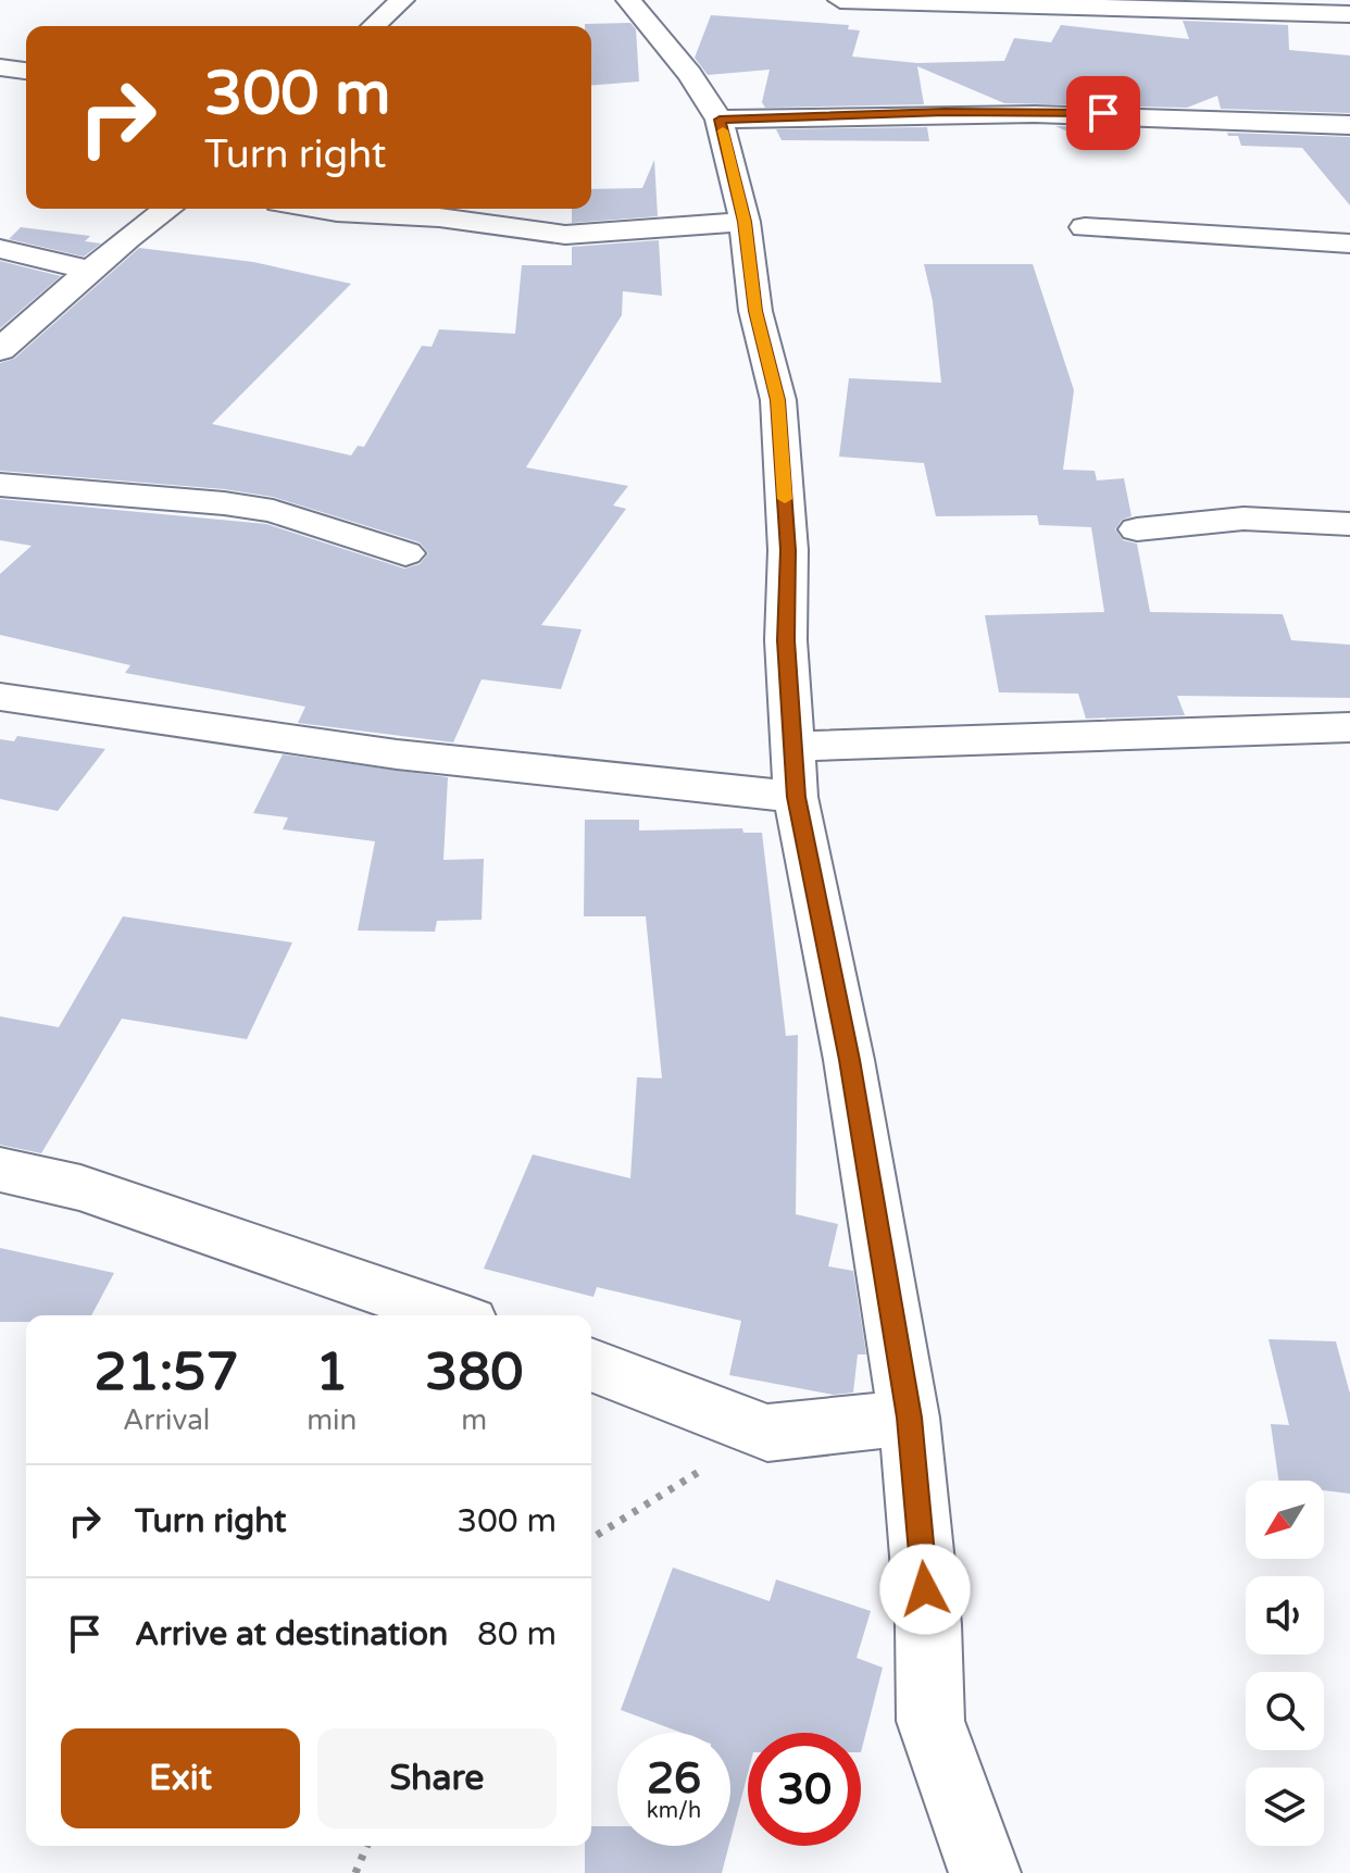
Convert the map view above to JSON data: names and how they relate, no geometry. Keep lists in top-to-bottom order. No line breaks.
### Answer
{"north":"bottom left","page":{"turn":["300 m","Turn right"],"eta":["21:57","Arrival","1","min","380","m"],"list":[{"name":"Turn right","value":"300 m"},{"name":"Arrive at destination","value":"80 m"}],"buttons":["Exit","Share"],"speed":"26 km/h","limit":"30"}}
